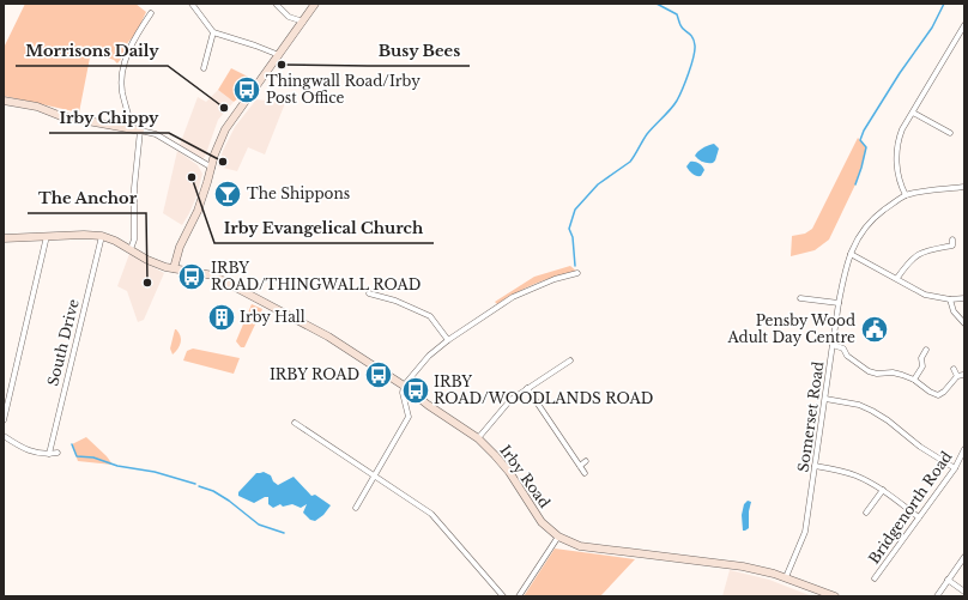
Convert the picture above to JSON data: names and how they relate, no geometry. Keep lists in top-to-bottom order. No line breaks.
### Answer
{"streets":{"street":["South Drive","Somerset Road","Irby Road","Bridgenorth Road"]},"crossings":[["South Drive","Irby Road"],["Somerset Road","Irby Road"]],"places":{"other":["Busy Bees","Morrisons Daily","Irby Chippy","Irby Evangelical Church","The Anchor"],"bus stop":["Thingwall Road/Irby Post Office","IRBY ROAD/THINGWALL ROAD","IRBY ROAD","IRBY ROAD/WOODLANDS ROAD"],"bar":["The Shippons"],"building":["Irby Hall"],"public building":["Pensby Wood Adult Day Centre"]}}
